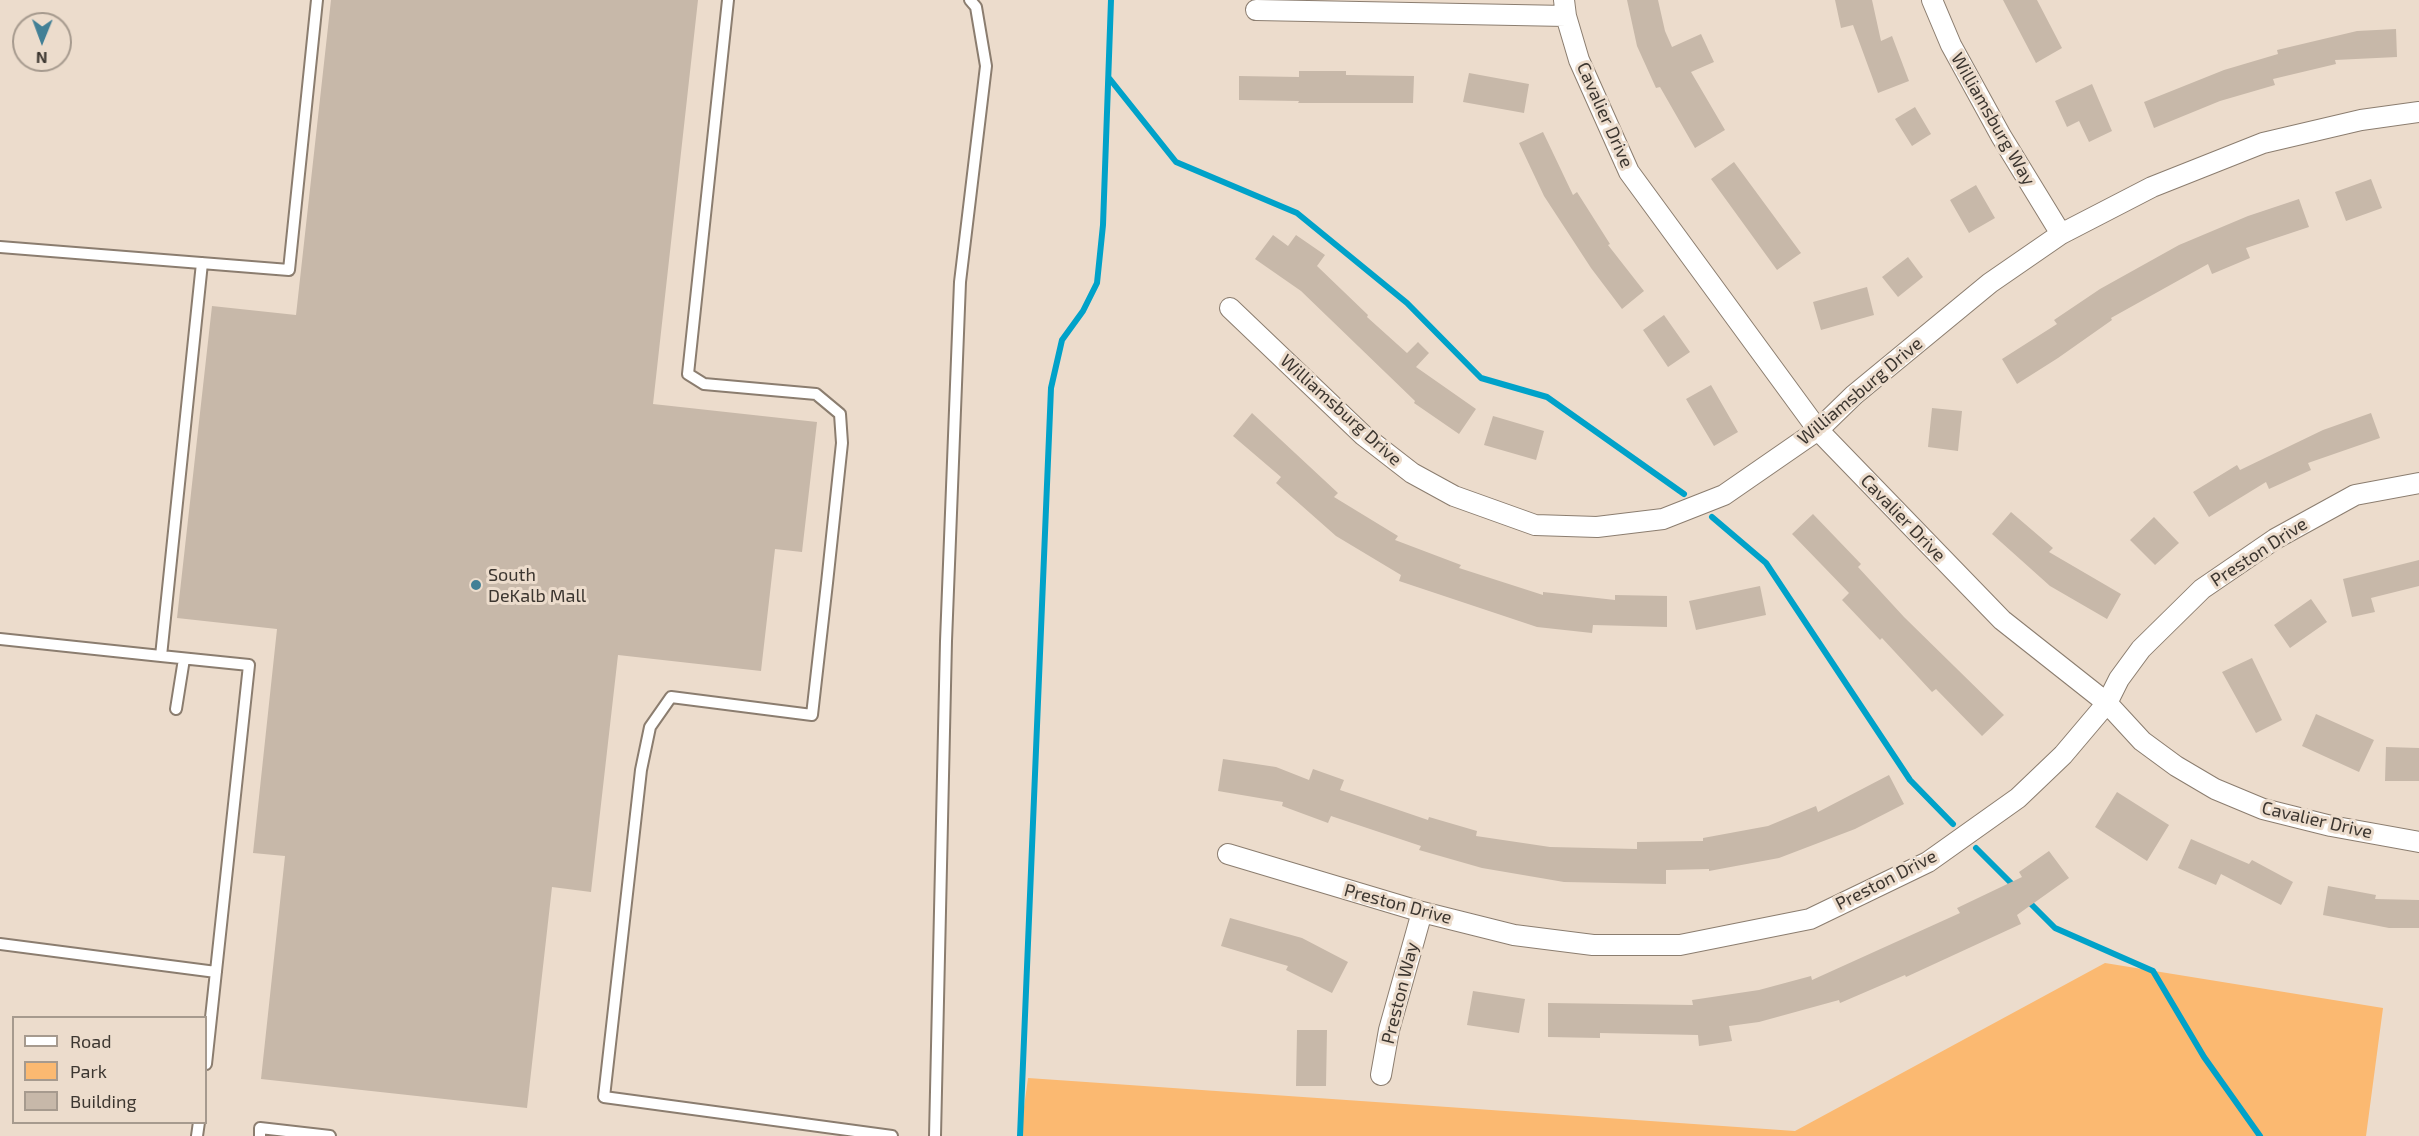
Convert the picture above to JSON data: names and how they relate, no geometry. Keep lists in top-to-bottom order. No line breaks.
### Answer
{"streets":{"street":["Cavalier Drive","Williamsburg Way","Williamsburg Drive","Preston Drive","Preston Way"]},"crossings":[["Cavalier Drive","Williamsburg Drive"],["Cavalier Drive","Preston Drive"],["Williamsburg Way","Williamsburg Drive"],["Preston Drive","Preston Way"]],"places":["South DeKalb Mall"],"legend":["Road","Park","Building"],"north":"bottom"}
